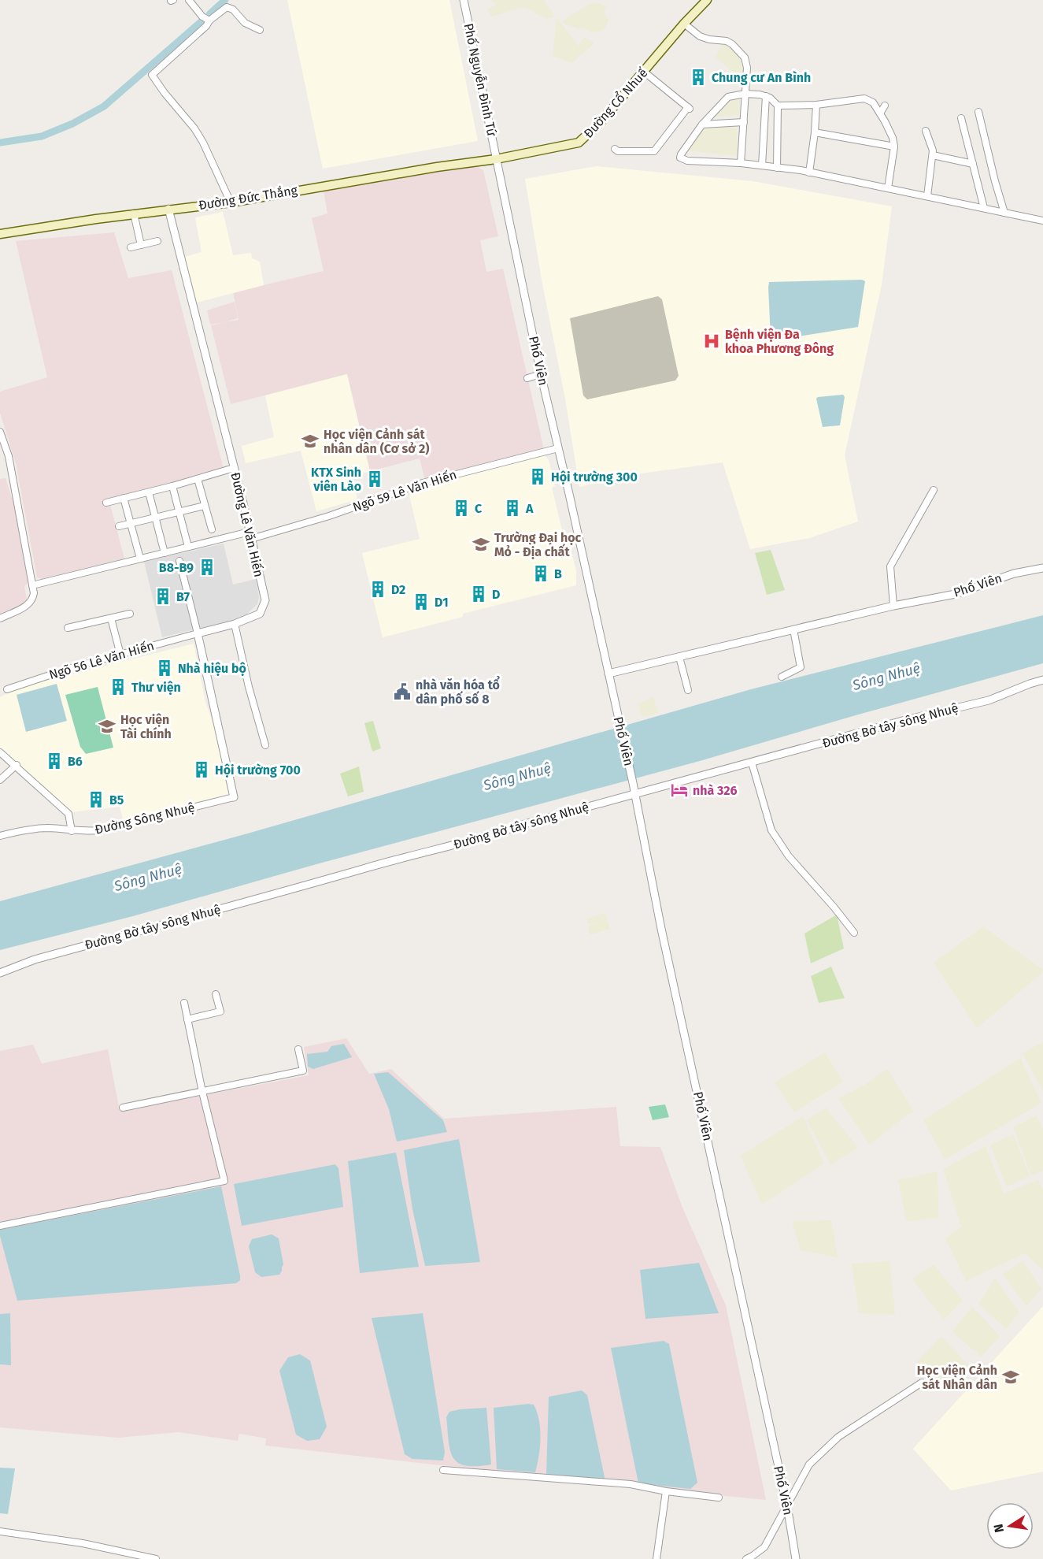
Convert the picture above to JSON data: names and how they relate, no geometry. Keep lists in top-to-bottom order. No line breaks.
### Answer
{"streets":{"main road":["Đường Cổ Nhuế","Đường Đức Thắng"],"street":["Phố Nguyễn Đình Tứ","Phố Viên","Ngõ 59 Lê Văn Hiến","Đường Lê Văn Hiến","Ngõ 56 Lê Văn Hiến","Đường Bờ tây sông Nhuệ","Đường Sông Nhuệ"]},"crossings":[["Phố Nguyễn Đình Tứ","Đường Cổ Nhuế"],["Phố Nguyễn Đình Tứ","Đường Đức Thắng"],["Phố Nguyễn Đình Tứ","Phố Viên"],["Đường Cổ Nhuế","Đường Đức Thắng"],["Đường Cổ Nhuế","Phố Viên"],["Đường Đức Thắng","Phố Viên"],["Đường Đức Thắng","Đường Lê Văn Hiến"],["Phố Viên","Ngõ 59 Lê Văn Hiến"],["Phố Viên","Đường Bờ tây sông Nhuệ"],["Ngõ 59 Lê Văn Hiến","Đường Lê Văn Hiến"],["Đường Lê Văn Hiến","Ngõ 56 Lê Văn Hiến"]],"water":["Sông Nhuệ"],"places":{"building":["Chung cư An Bình","Hội trường 300","KTX Sinh viên Lào","C","A","B8-B9","B","D2","D","B7","D1","Nhà hiệu bộ","Thư viện","B6","Hội trường 700","B5"],"hospital":["Bệnh viện Đa khoa Phương Đông"],"school or university":["Học viện Cảnh sát nhân dân (Cơ sở 2)","Trường Đại học Mỏ - Địa chất","Học viện Tài chính","Học viện Cảnh sát Nhân dân"],"public building":["nhà văn hóa tổ dân phố số 8"],"hotel":["nhà 326"]},"north":"left"}
